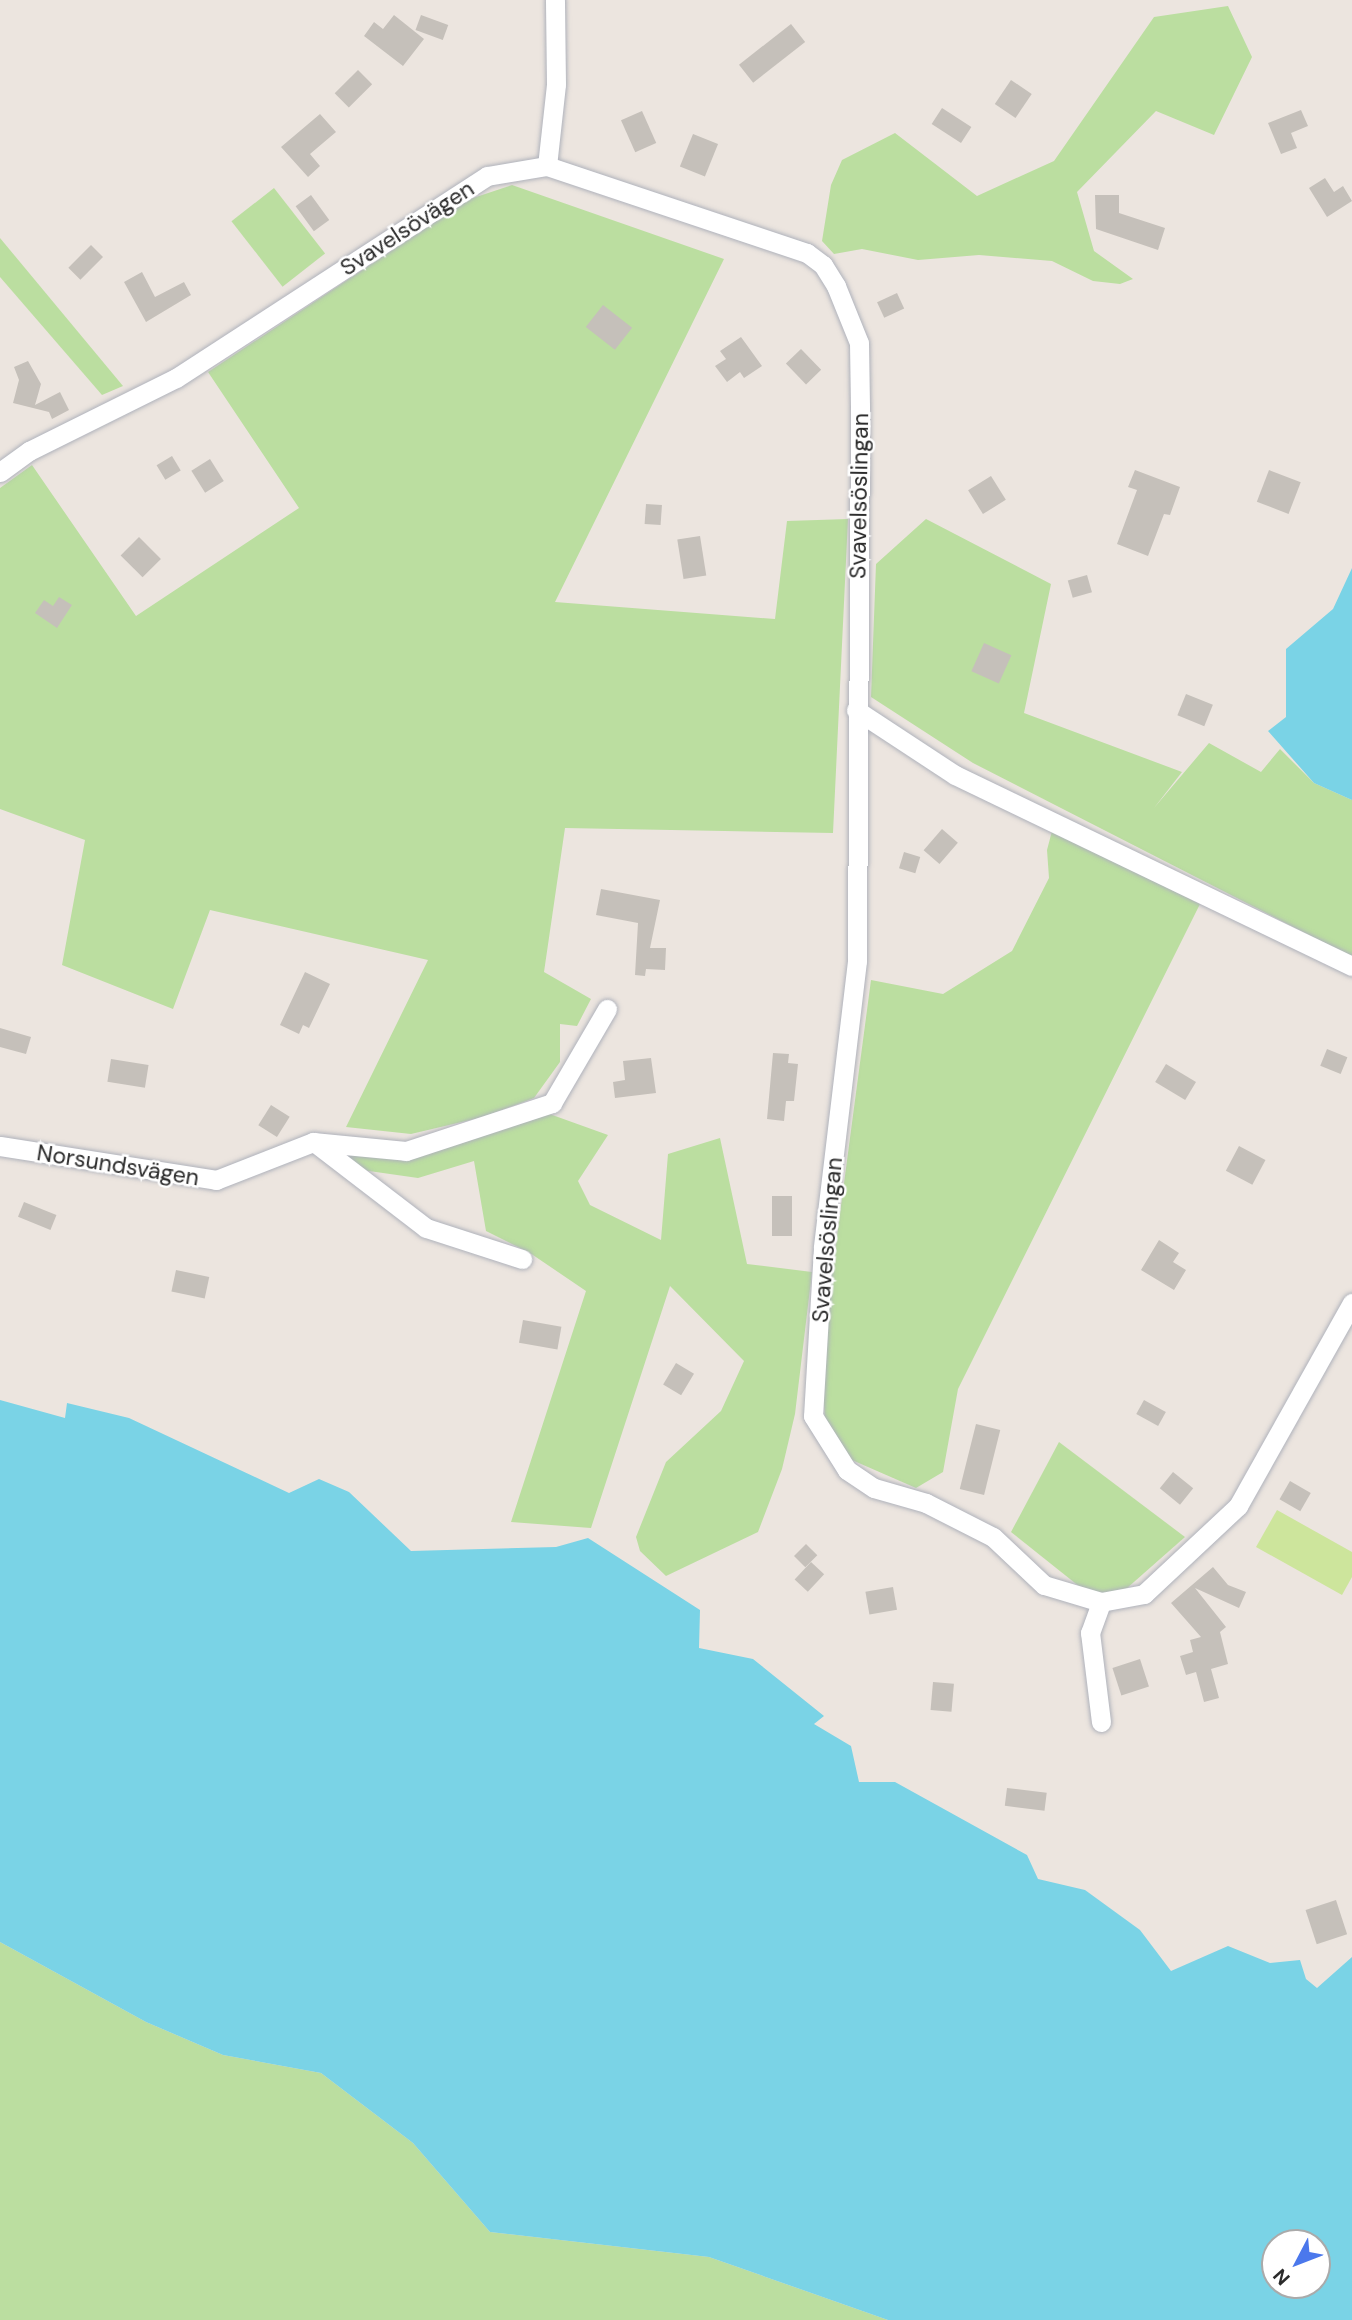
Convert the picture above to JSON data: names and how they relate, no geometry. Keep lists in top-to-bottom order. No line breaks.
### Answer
{"streets":{"street":["Svavelsövägen","Svavelsöslingan","Norsundsvägen"]},"crossings":[["Svavelsövägen","Svavelsöslingan"]],"north":"bottom left"}
